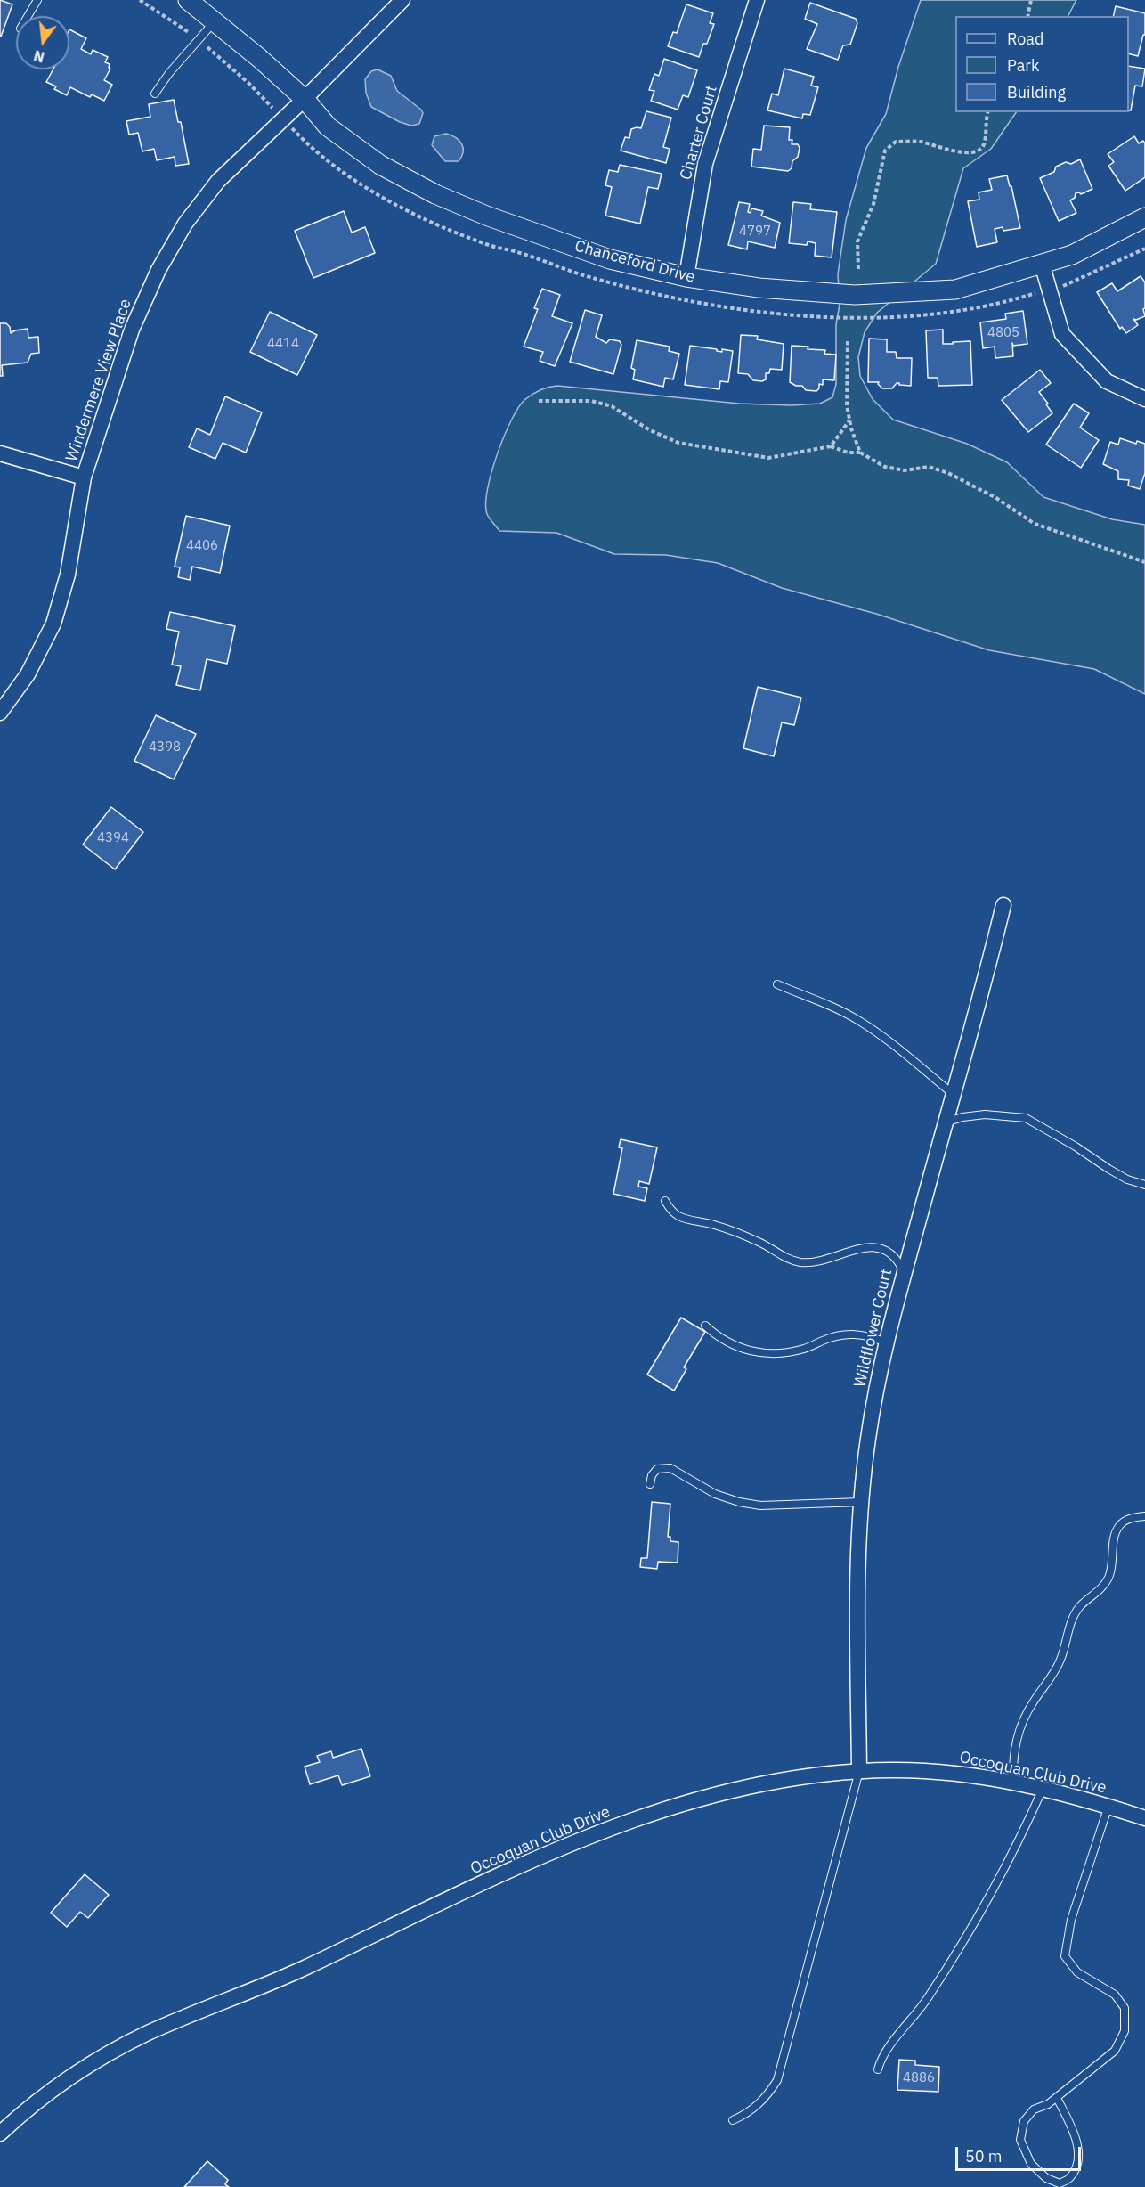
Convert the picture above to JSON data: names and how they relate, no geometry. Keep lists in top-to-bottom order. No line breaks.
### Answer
{"streets":{"street":["Charter Court","Chanceford Drive","Windermere View Place","Wildflower Court","Occoquan Club Drive"]},"crossings":[["Charter Court","Chanceford Drive"],["Chanceford Drive","Windermere View Place"],["Wildflower Court","Occoquan Club Drive"]],"house_numbers":["4797","4805","4414","4406","4398","4394","4886"],"legend":["Road","Park","Building"],"scale_bar":"50 m","north":"bottom"}
